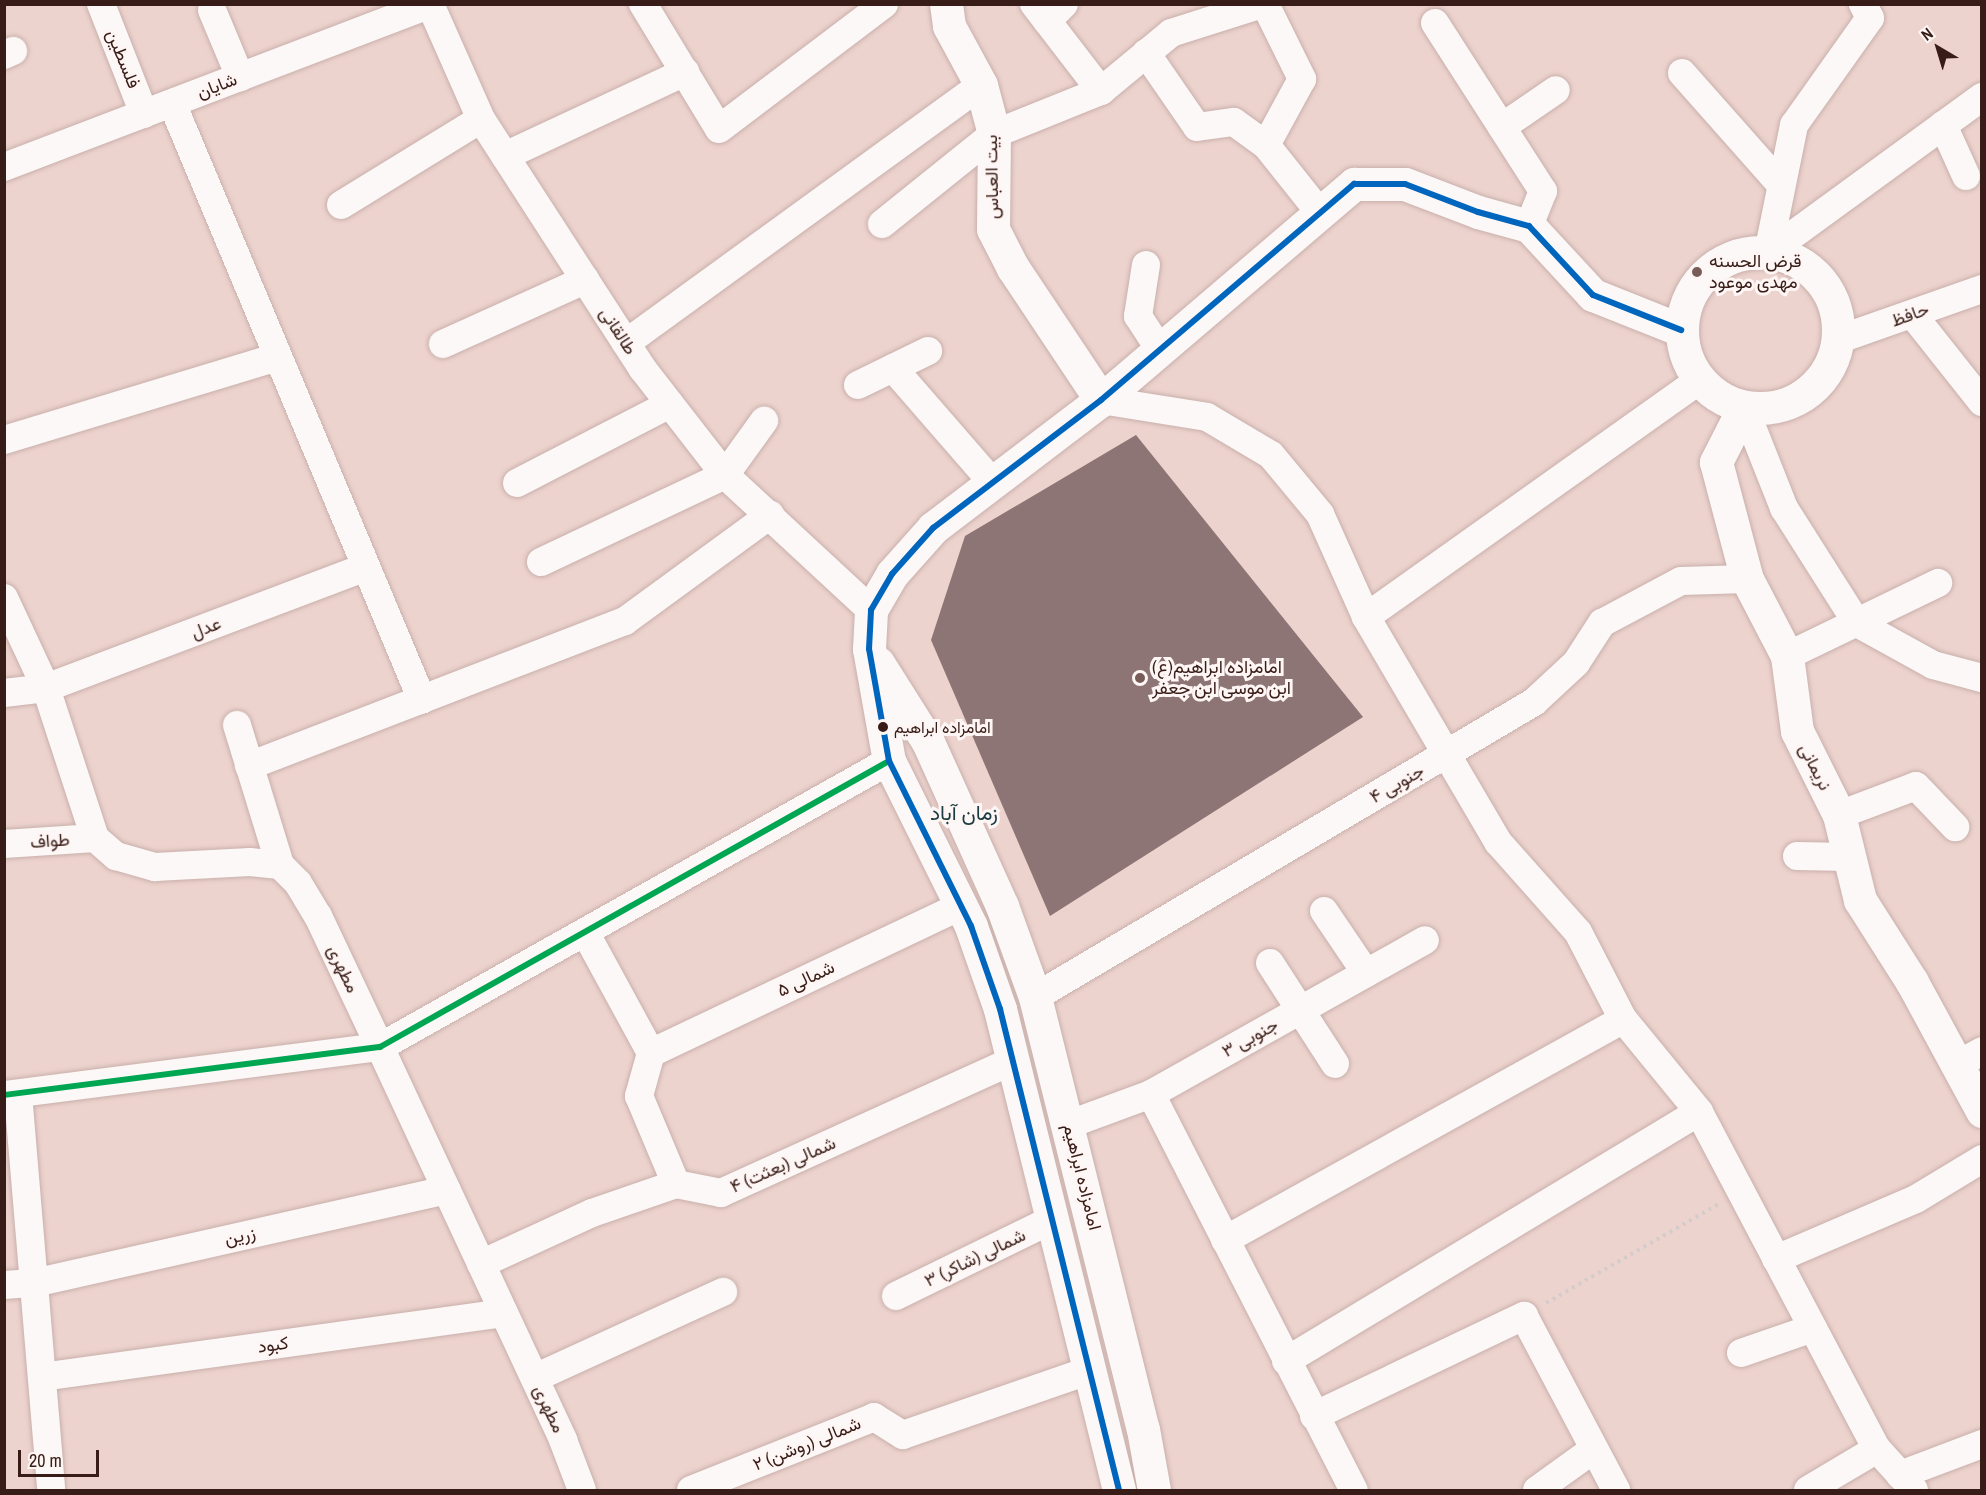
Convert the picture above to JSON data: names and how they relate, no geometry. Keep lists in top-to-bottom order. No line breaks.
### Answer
{"streets":{"street":["فلسطین","شایان","بیت العباس","حافظ","طالقانی","عدل","نریمانی","۴ جنوبی","طواف","مطهری","۵ شمالی","۳ جنوبی","۴ شمالی (بعثت)","امامزاده ابراهیم","زرین","۳ شمالی (شاکر)","کبود","۲ شمالی (روشن)"]},"crossings":[["فلسطین","شایان"],["شایان","طالقانی"],["حافظ","نریمانی"],["نریمانی","۴ جنوبی"],["۴ جنوبی","امامزاده ابراهیم"],["مطهری","زرین"],["مطهری","کبود"],["۳ جنوبی","امامزاده ابراهیم"]],"districts":["زمان آباد"],"places":["قرض الحسنه مهدی موعود","(ع)امامزاده ابراهیم ابن موسی ابن جعفر","امامزاده ابراهیم"],"scale_bar":"20 m","north":"top left"}
